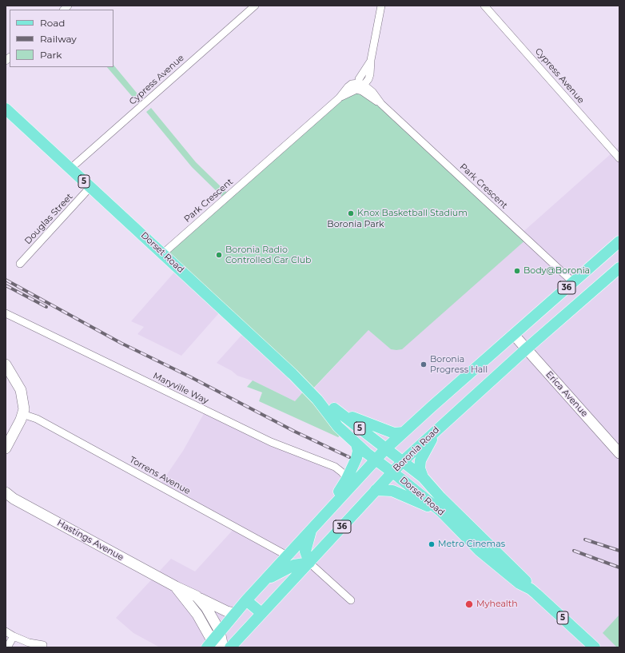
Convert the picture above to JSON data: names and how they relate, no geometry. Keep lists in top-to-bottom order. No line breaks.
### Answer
{"streets":{"main road":["5","Dorset Road","36","Erica Avenue","Boronia Road","Hastings Avenue"],"street":["Cypress Avenue","Park Crescent","Douglas Street","Maryville Way","Torrens Avenue"]},"crossings":[["Cypress Avenue","Dorset Road"],["Park Crescent","Dorset Road"],["Park Crescent","36"],["Douglas Street","Dorset Road"],["Dorset Road","36"],["Dorset Road","Boronia Road"],["36","Erica Avenue"],["36","Torrens Avenue"],["36","Hastings Avenue"],["Erica Avenue","Boronia Road"]],"parks":["Boronia Park"],"places":["Knox Basketball Stadium","Boronia Radio Controlled Car Club","Body@Boronia","Boronia Progress Hall","Metro Cinemas","Myhealth"],"legend":["Road","Railway","Park"]}
